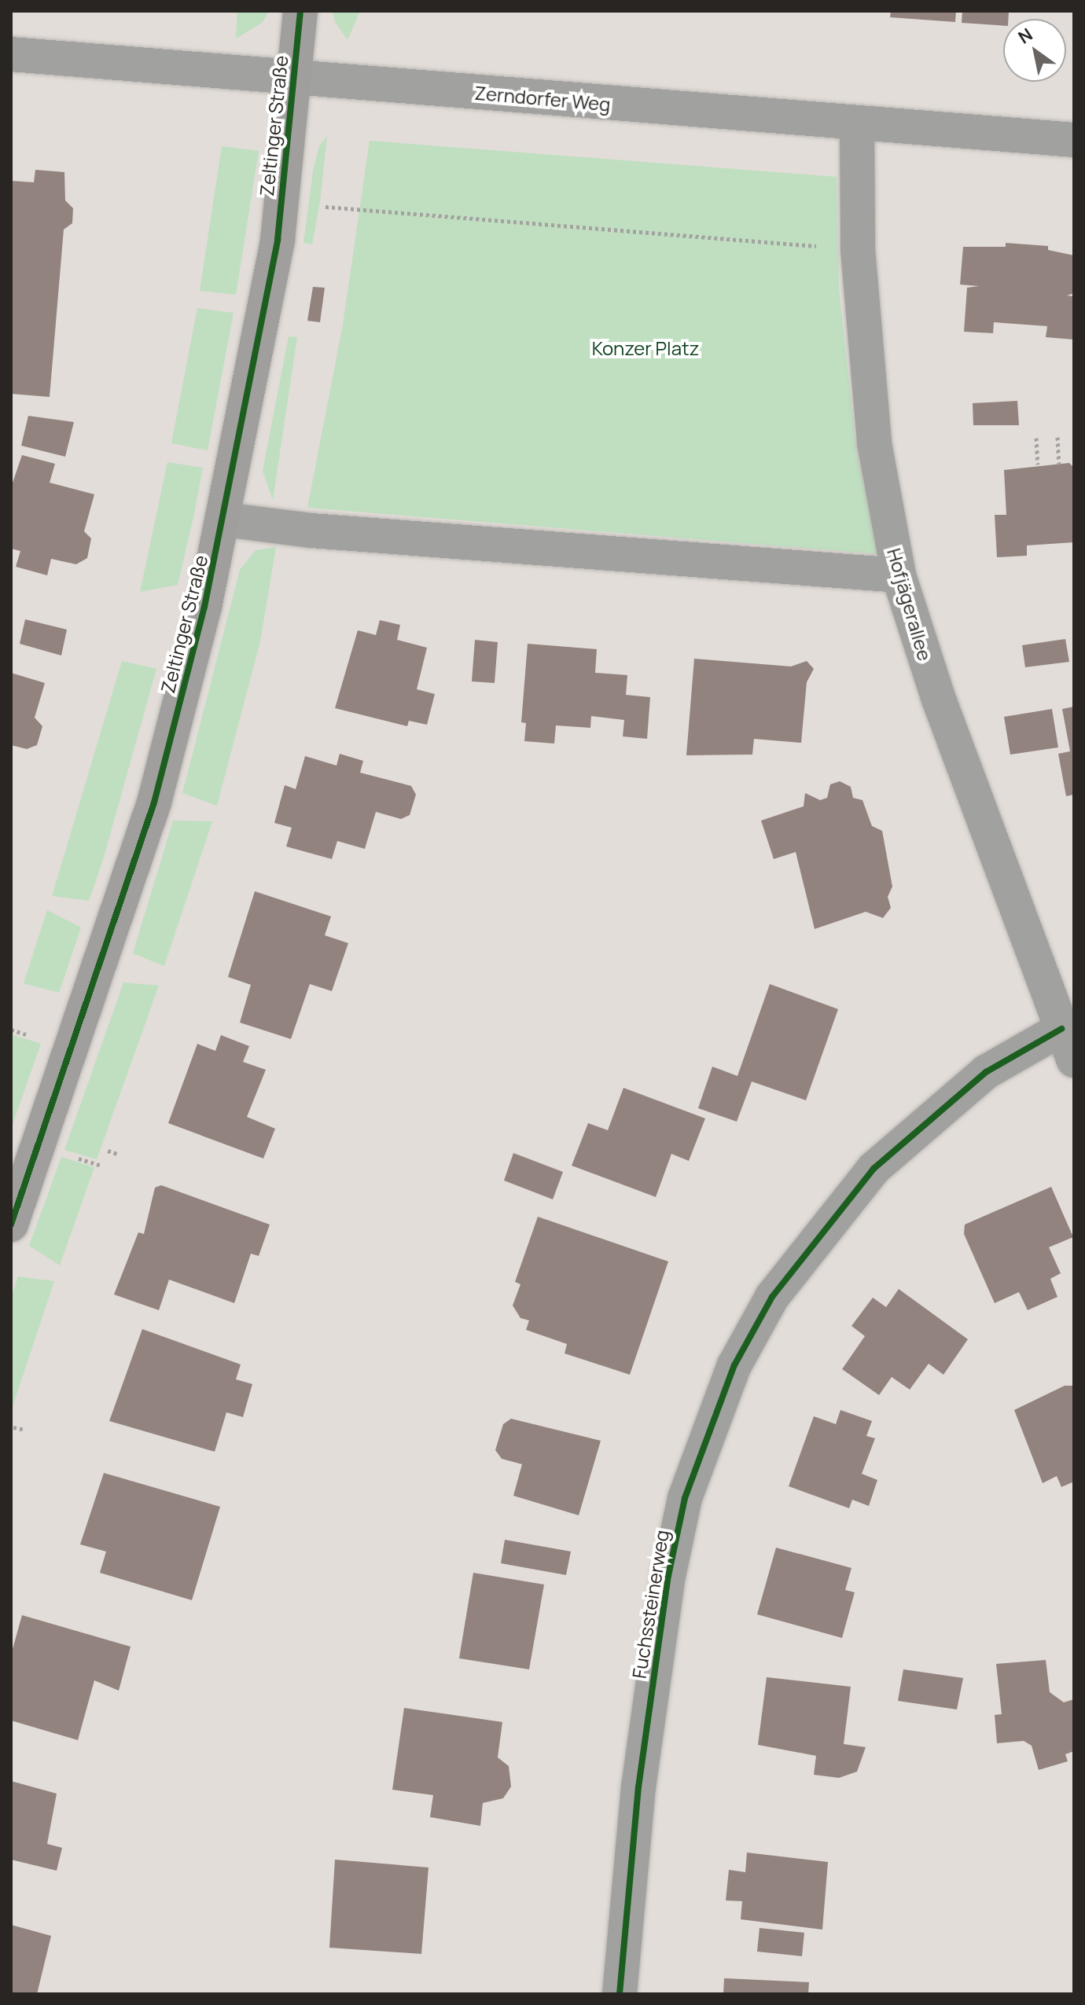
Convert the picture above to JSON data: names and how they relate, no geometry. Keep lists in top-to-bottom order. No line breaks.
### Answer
{"streets":{"street":["Zerndorfer Weg","Zeltinger Straße","Hofjägerallee","Fuchssteinerweg"]},"crossings":[["Zerndorfer Weg","Zeltinger Straße"],["Zerndorfer Weg","Hofjägerallee"],["Hofjägerallee","Fuchssteinerweg"]],"parks":["Konzer Platz"],"north":"top left"}
